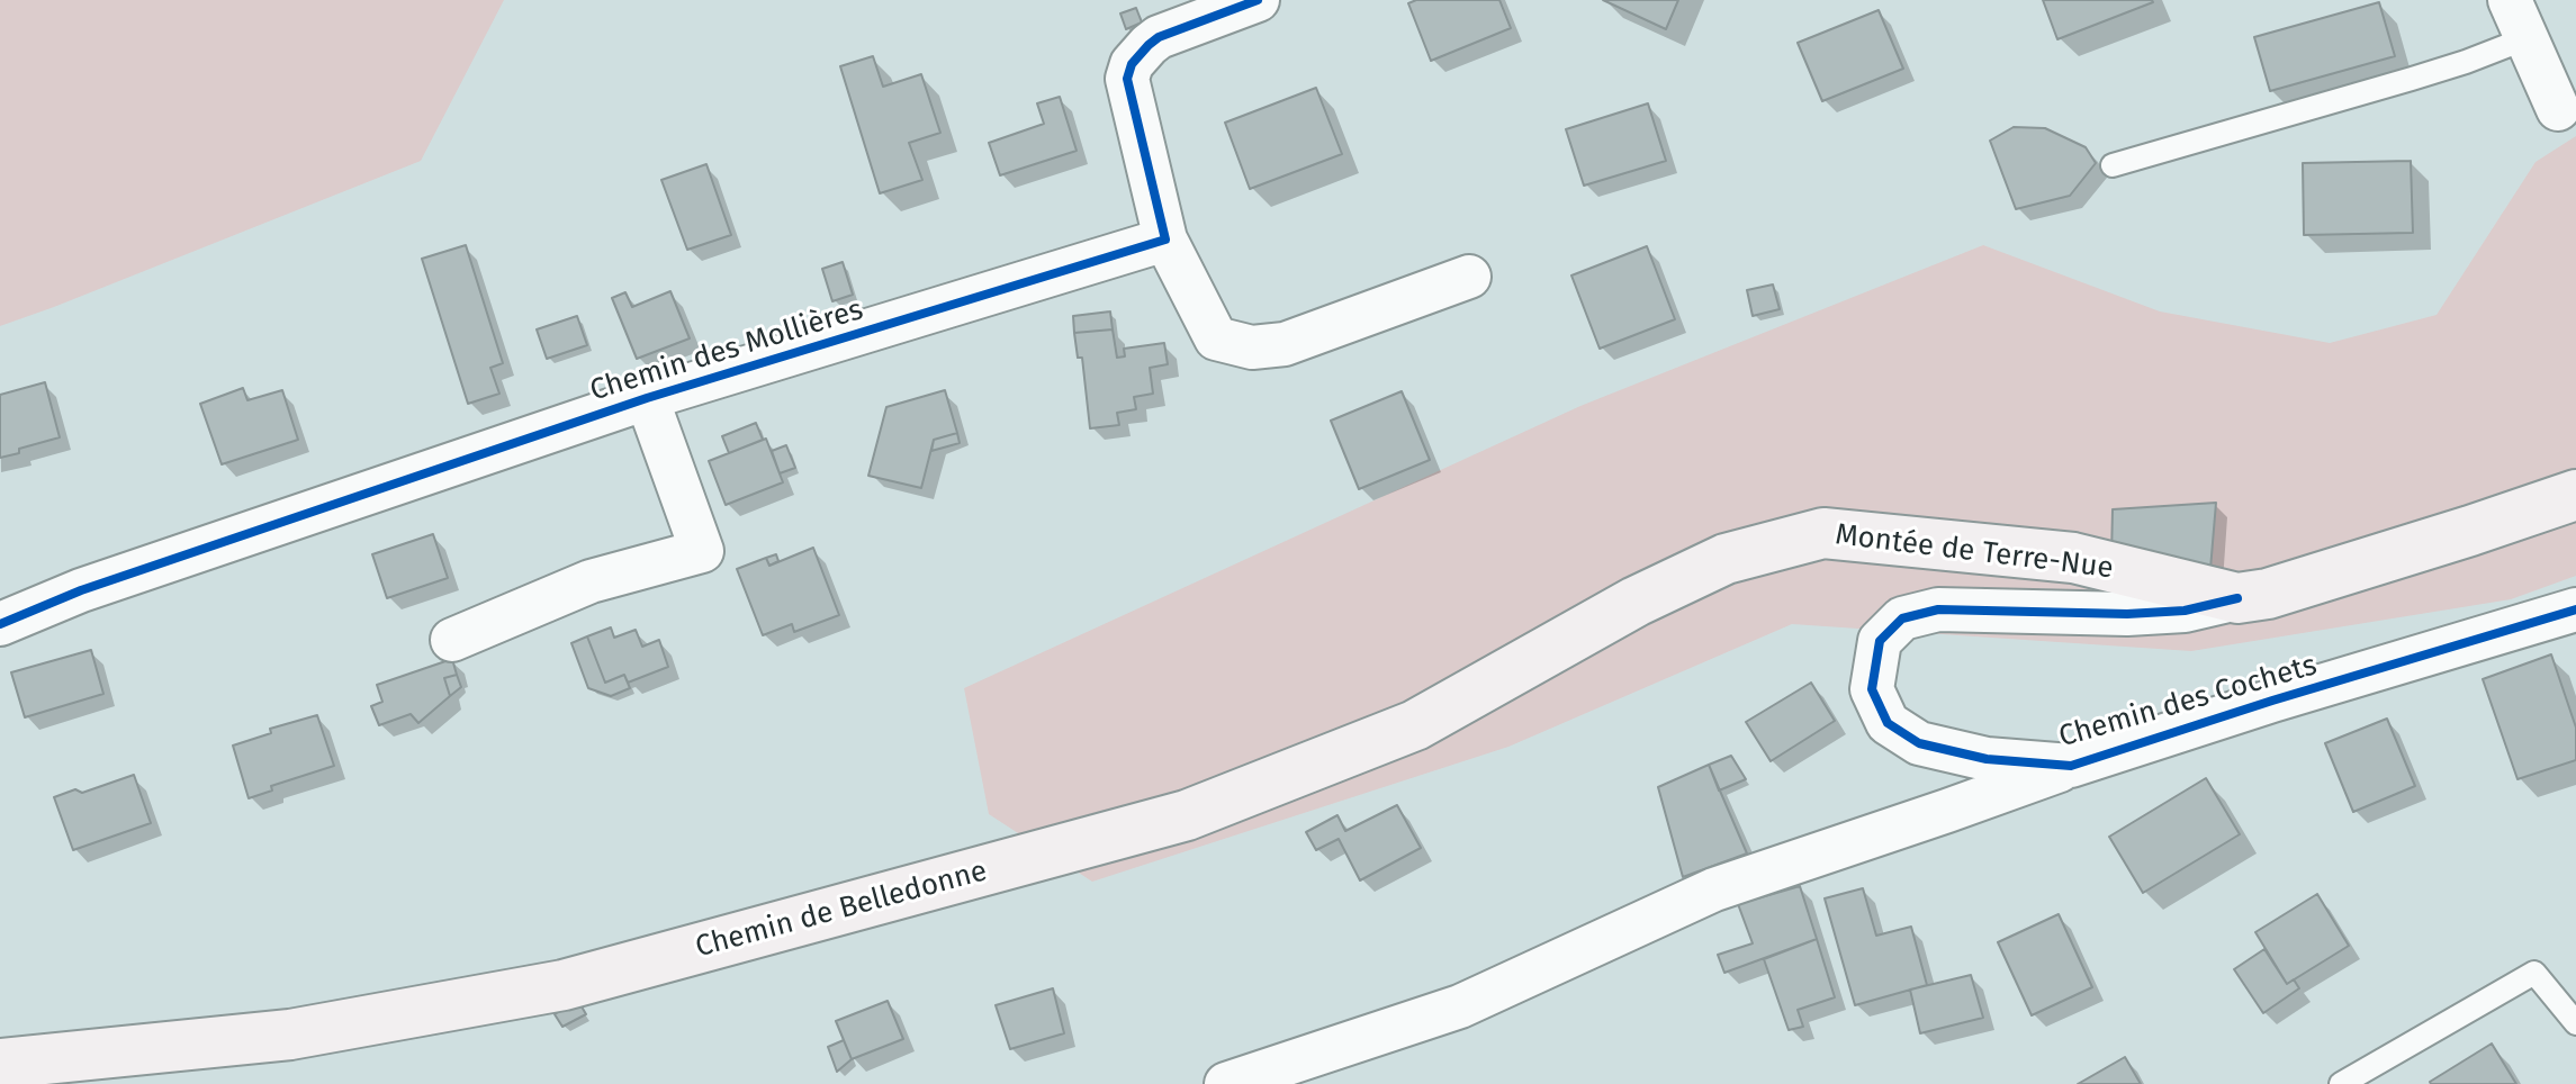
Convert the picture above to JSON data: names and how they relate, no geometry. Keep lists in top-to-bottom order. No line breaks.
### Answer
{"streets":{"main road":["Montée de Terre-Nue","Chemin de Belledonne"],"street":["Chemin des Mollières","Chemin des Cochets"]},"crossings":[["Montée de Terre-Nue","Chemin des Cochets"],["Montée de Terre-Nue","Chemin de Belledonne"]]}
